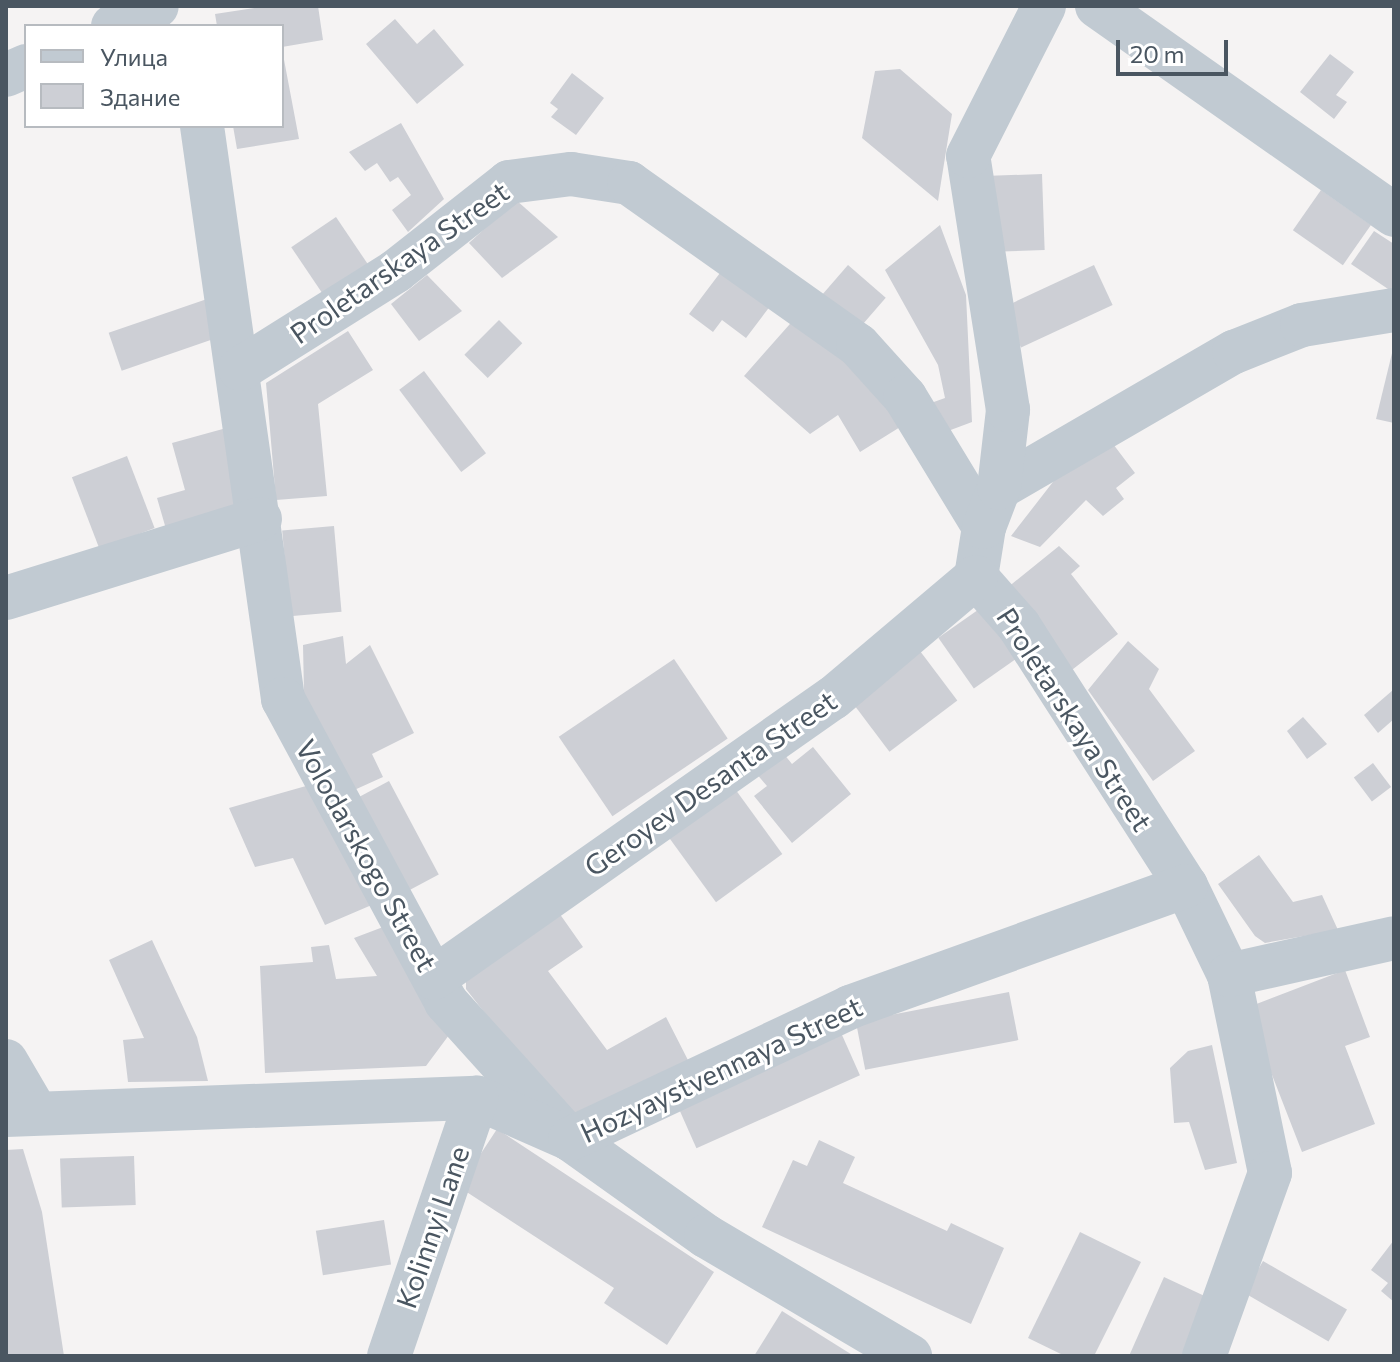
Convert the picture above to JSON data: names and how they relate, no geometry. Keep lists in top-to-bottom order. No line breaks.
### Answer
{"streets":{"street":["Proletarskaya Street","Geroyev Desanta Street","Volodarskogo Street","Hozyaystvennaya Street","Kolinnyi Lane"]},"crossings":[["Proletarskaya Street","Geroyev Desanta Street"],["Proletarskaya Street","Volodarskogo Street"],["Proletarskaya Street","Hozyaystvennaya Street"],["Geroyev Desanta Street","Volodarskogo Street"],["Volodarskogo Street","Hozyaystvennaya Street"],["Hozyaystvennaya Street","Kolinnyi Lane"]],"legend":["Улица","Здание"],"scale_bar":"20 m"}
